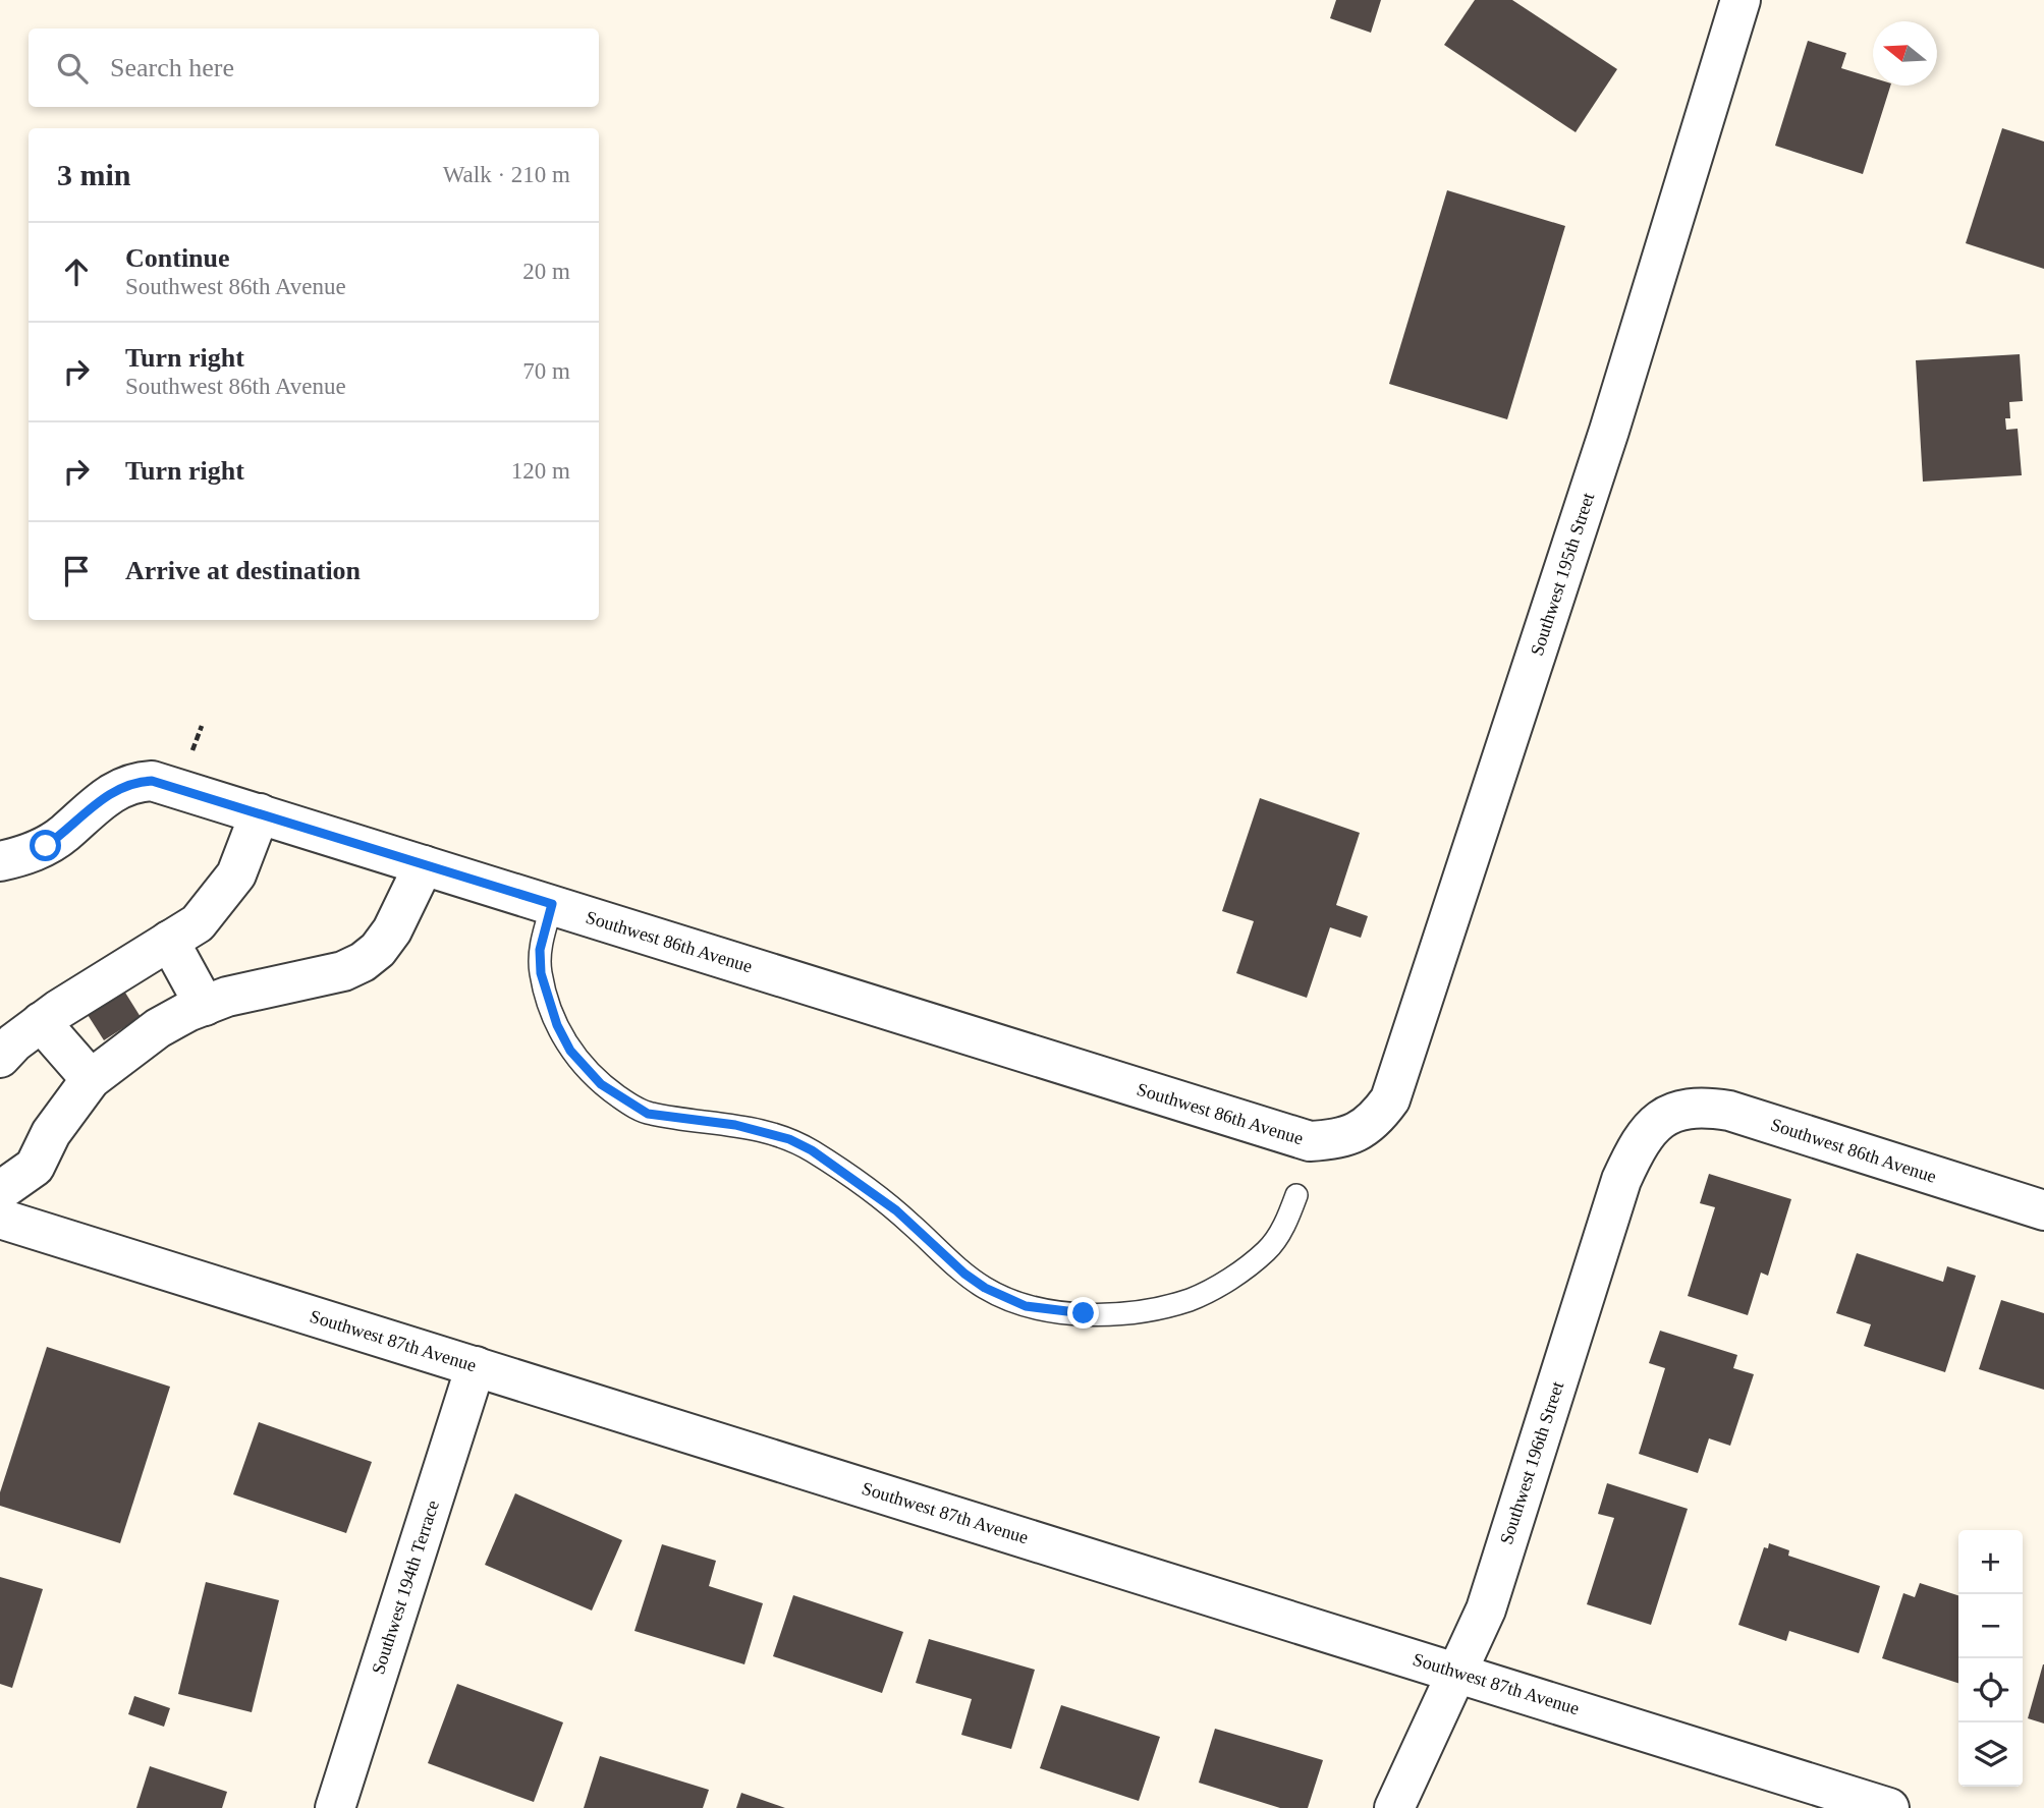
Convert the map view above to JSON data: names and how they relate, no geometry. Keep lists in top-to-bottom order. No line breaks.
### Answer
{"streets":{"street":["Southwest 195th Street","Southwest 86th Avenue","Southwest 87th Avenue","Southwest 196th Street","Southwest 194th Terrace"]},"crossings":[["Southwest 195th Street","Southwest 86th Avenue"],["Southwest 86th Avenue","Southwest 196th Street"],["Southwest 87th Avenue","Southwest 196th Street"],["Southwest 87th Avenue","Southwest 194th Terrace"]],"north":"left","page":{"search":"Search here","heading":["3 min","Walk · 210 m"],"list":[["Continue","Southwest 86th Avenue","20 m"],["Turn right","Southwest 86th Avenue","70 m"],["Turn right","120 m"],"Arrive at destination"],"map_buttons":["+","−"]}}
